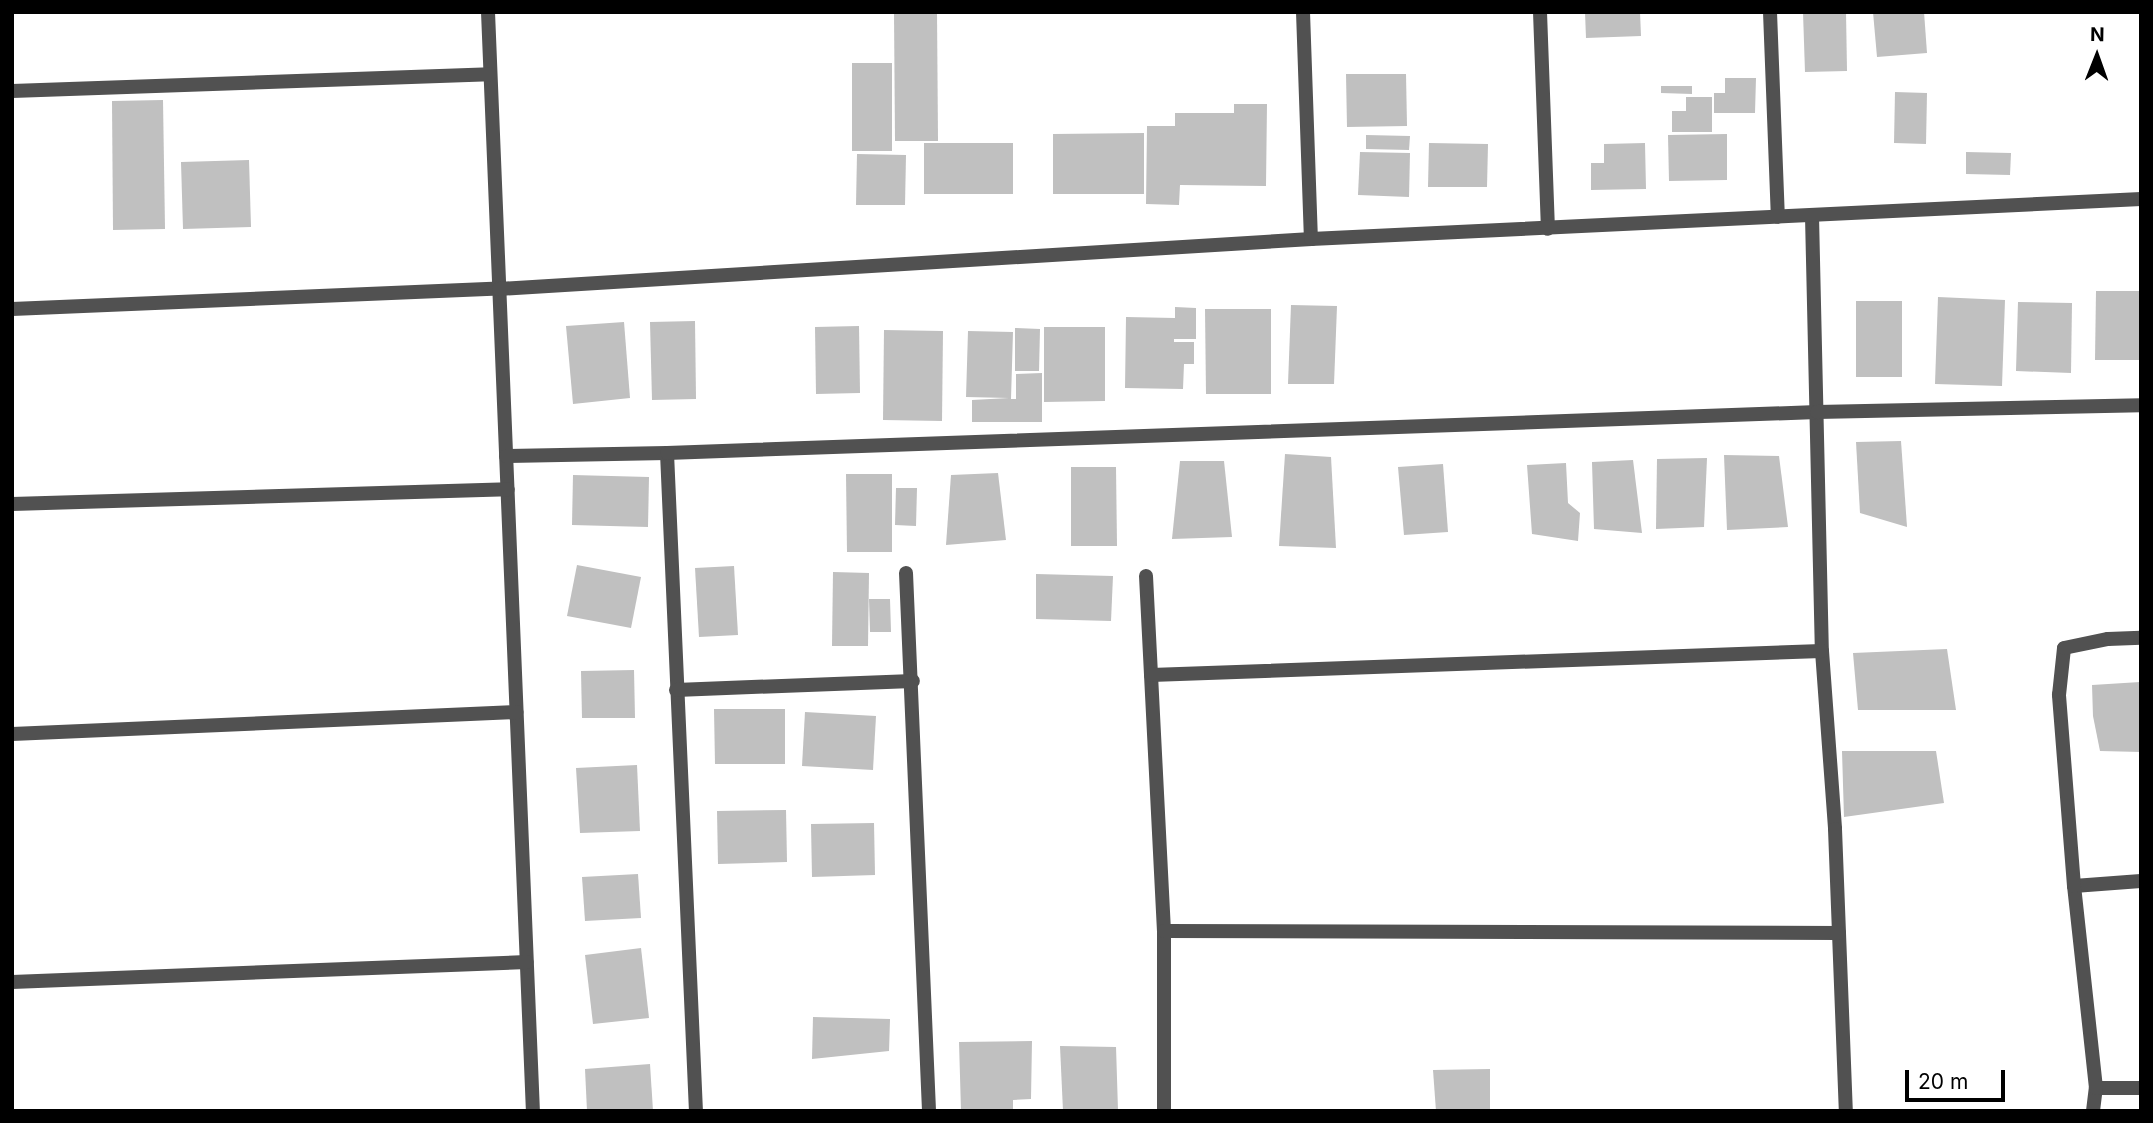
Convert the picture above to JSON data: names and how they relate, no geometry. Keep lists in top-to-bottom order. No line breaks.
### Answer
{"scale_bar":"20 m","north":"top"}
